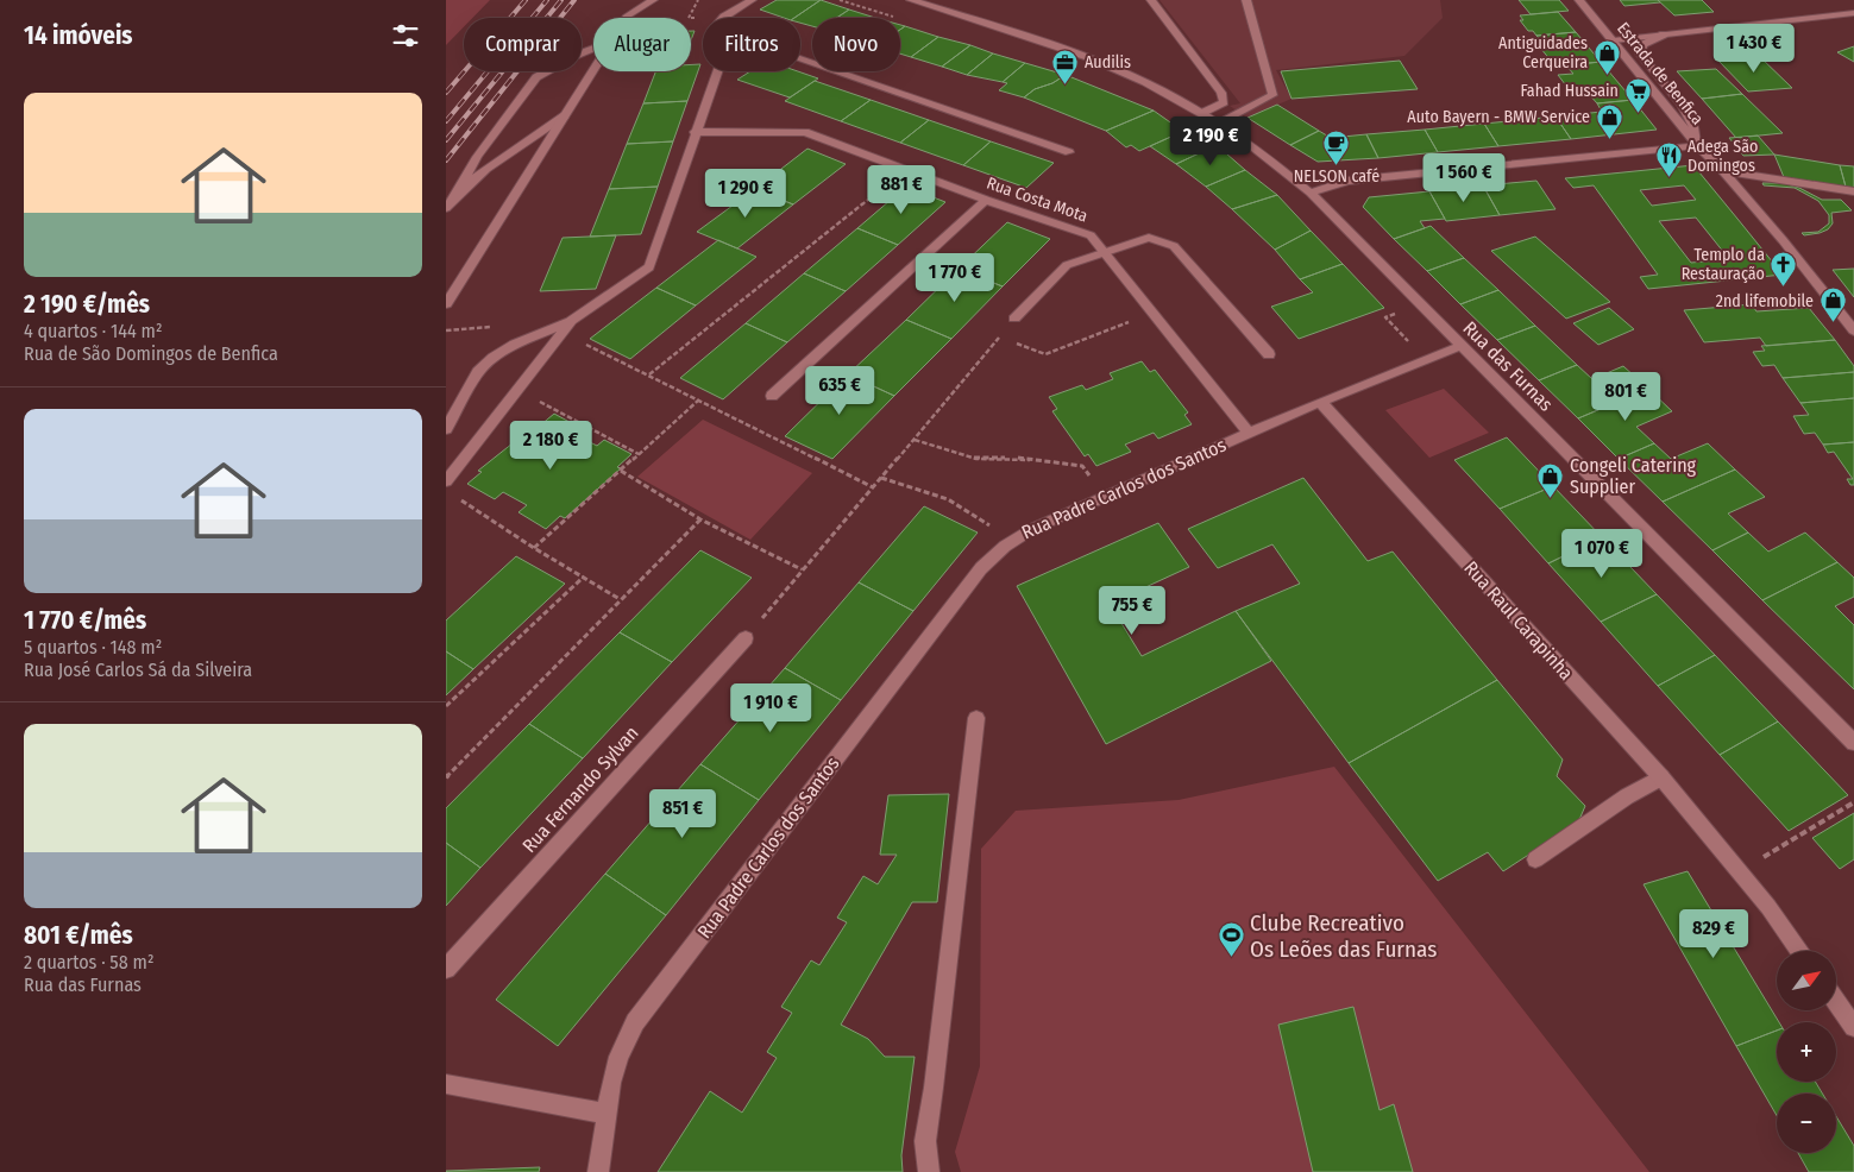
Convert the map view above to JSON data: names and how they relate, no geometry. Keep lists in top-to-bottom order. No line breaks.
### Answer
{"streets":{"street":["Estrada de Benfica","Rua Costa Mota","Rua das Furnas","Rua Padre Carlos dos Santos","Rua Raul Carapinha","Rua Fernando Sylvan"]},"crossings":[["Rua Costa Mota","Rua Padre Carlos dos Santos"],["Rua Padre Carlos dos Santos","Rua Raul Carapinha"]],"places":{"shop":["Antiguidades Cerqueira","Auto Bayern - BMW Service","2nd lifemobile","Congeli Catering Supplier"],"office":["Audilis"],"supermarket":["Fahad Hussain"],"cafe":["NELSON café"],"restaurant":["Adega São Domingos"],"church":["Templo da Restauração"],"sports":["Clube Recreativo Os Leões das Furnas"]},"north":"top right","page":{"heading":"14 imóveis","chip":["Comprar","Alugar","Filtros","Novo"],"price":["1 430 €","2 190 €","1 560 €","881 €","1 290 €","1 770 €","635 €","801 €","2 180 €","1 070 €","755 €","1 910 €","851 €","829 €"],"list":[{"name":"2 190 €/mês","note":"4 quartos · 144 m² · Rua de São Domingos de Benfica"},{"name":"1 770 €/mês","note":"5 quartos · 148 m² · Rua José Carlos Sá da Silveira"},{"name":"801 €/mês","note":"2 quartos · 58 m² · Rua das Furnas"}],"map_buttons":["+","−"]}}
